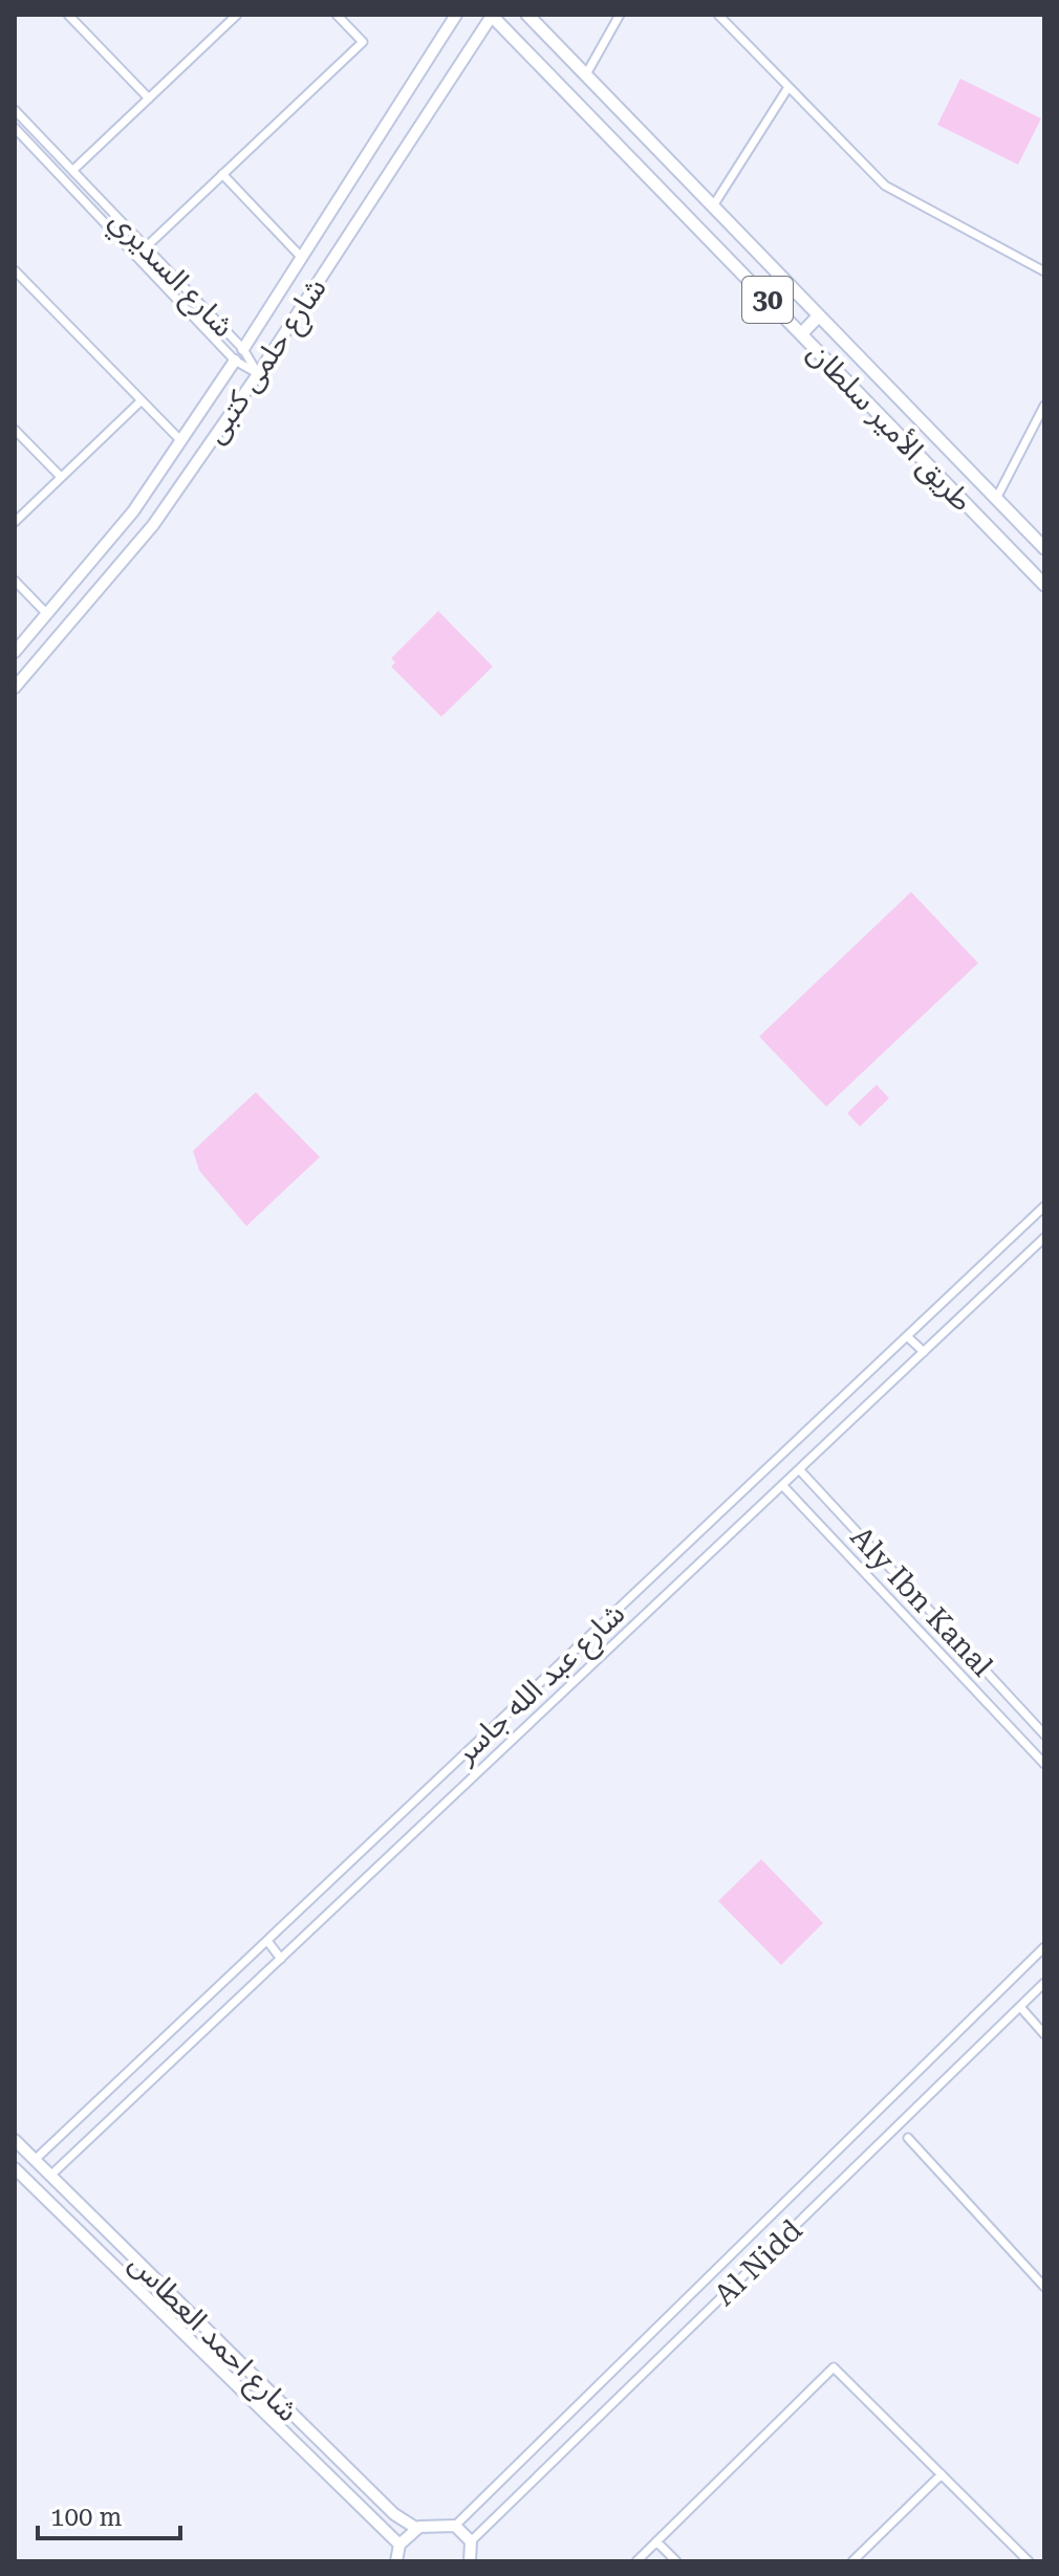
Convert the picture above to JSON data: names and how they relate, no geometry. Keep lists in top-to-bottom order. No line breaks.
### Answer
{"streets":{"main road":["30","طريق الأمير سلطان"],"street":["شارع السديري","شارع حلمى كتبى","Aly Ibn Kanal","شارع عبد الله جاسر","Al Nidd","شارع احمد العطاس"]},"crossings":[["شارع السديري","شارع حلمى كتبى"],["شارع حلمى كتبى","طريق الأمير سلطان"],["Aly Ibn Kanal","شارع عبد الله جاسر"],["شارع عبد الله جاسر","شارع احمد العطاس"]],"scale_bar":"100 m"}
